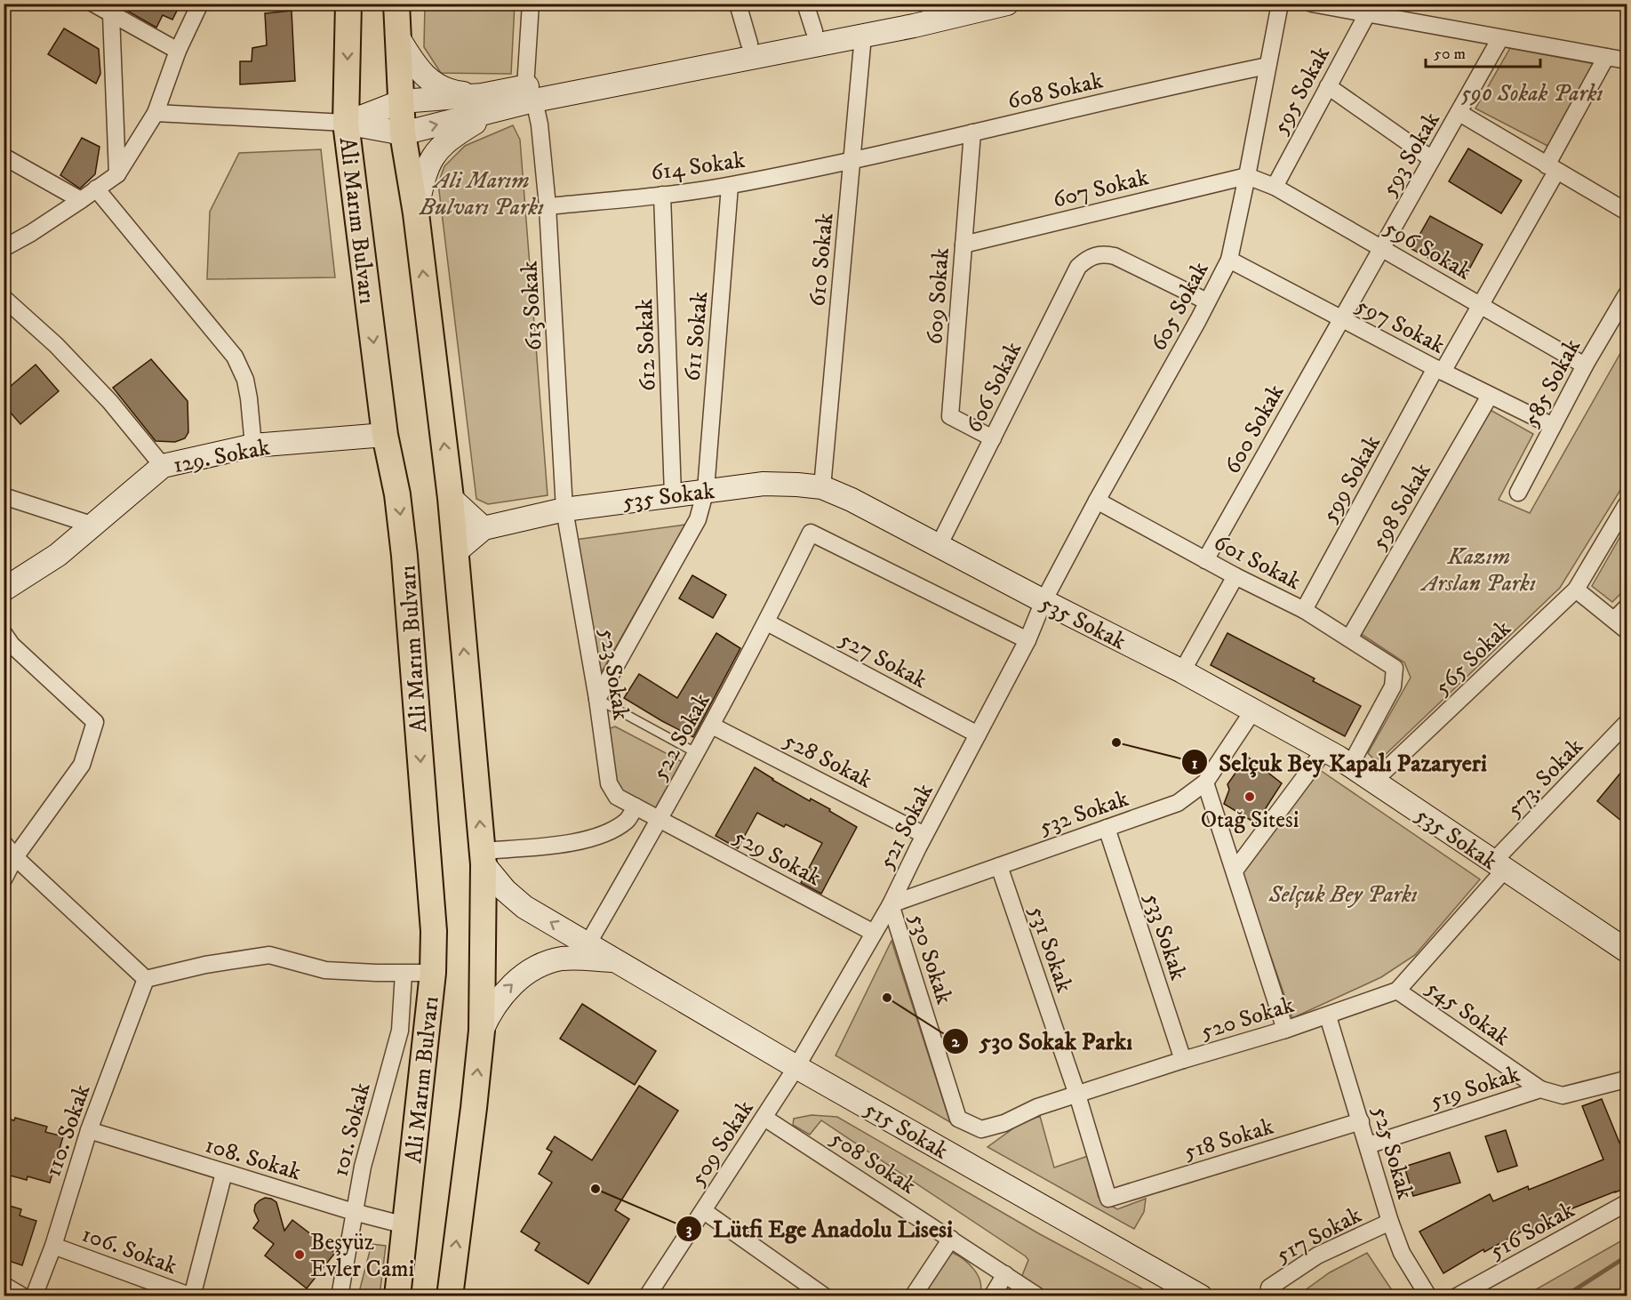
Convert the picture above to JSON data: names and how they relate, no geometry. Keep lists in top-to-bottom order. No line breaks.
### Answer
{"streets":{"main road":["Ali Marım Bulvarı"],"street":["608 Sokak","595 Sokak","593 Sokak","614 Sokak","607 Sokak","596 Sokak","610 Sokak","609 Sokak","613 Sokak","605 Sokak","597 Sokak","611 Sokak","612 Sokak","585 Sokak","606 Sokak","600 Sokak","129. Sokak","599 Sokak","535 Sokak","598 Sokak","601 Sokak","565 Sokak","527 Sokak","523 Sokak","522 Sokak","528 Sokak","573. Sokak","532 Sokak","521 Sokak","529 Sokak","533 Sokak","531 Sokak","530 Sokak","545 Sokak","520 Sokak","519 Sokak","101. Sokak","515 Sokak","110. Sokak","518 Sokak","509 Sokak","525 Sokak","108. Sokak","508 Sokak","516 Sokak","517 Sokak","106. Sokak"]},"crossings":[["608 Sokak","614 Sokak"],["608 Sokak","610 Sokak"],["608 Sokak","609 Sokak"],["608 Sokak","605 Sokak"],["595 Sokak","596 Sokak"],["593 Sokak","596 Sokak"],["593 Sokak","597 Sokak"],["593 Sokak","600 Sokak"],["614 Sokak","610 Sokak"],["614 Sokak","613 Sokak"],["614 Sokak","611 Sokak"],["614 Sokak","612 Sokak"],["607 Sokak","596 Sokak"],["607 Sokak","609 Sokak"],["607 Sokak","605 Sokak"],["Ali Marım Bulvarı","129. Sokak"],["Ali Marım Bulvarı","108. Sokak"],["596 Sokak","605 Sokak"],["596 Sokak","585 Sokak"],["596 Sokak","599 Sokak"],["610 Sokak","535 Sokak"],["609 Sokak","606 Sokak"],["613 Sokak","535 Sokak"],["613 Sokak","523 Sokak"],["605 Sokak","597 Sokak"],["605 Sokak","606 Sokak"],["605 Sokak","535 Sokak"],["605 Sokak","601 Sokak"],["605 Sokak","521 Sokak"],["597 Sokak","585 Sokak"],["597 Sokak","600 Sokak"],["597 Sokak","599 Sokak"],["597 Sokak","598 Sokak"],["611 Sokak","535 Sokak"],["611 Sokak","523 Sokak"],["612 Sokak","535 Sokak"],["606 Sokak","535 Sokak"],["600 Sokak","601 Sokak"],["599 Sokak","601 Sokak"],["535 Sokak","601 Sokak"],["535 Sokak","565 Sokak"],["535 Sokak","523 Sokak"],["535 Sokak","573. Sokak"],["535 Sokak","532 Sokak"],["535 Sokak","521 Sokak"],["535 Sokak","520 Sokak"],["598 Sokak","601 Sokak"],["527 Sokak","522 Sokak"],["527 Sokak","521 Sokak"],["523 Sokak","522 Sokak"],["523 Sokak","529 Sokak"],["522 Sokak","528 Sokak"],["522 Sokak","521 Sokak"],["522 Sokak","529 Sokak"],["522 Sokak","515 Sokak"],["528 Sokak","521 Sokak"],["573. Sokak","520 Sokak"],["532 Sokak","521 Sokak"],["532 Sokak","533 Sokak"],["532 Sokak","531 Sokak"],["532 Sokak","530 Sokak"],["521 Sokak","529 Sokak"],["521 Sokak","530 Sokak"],["521 Sokak","515 Sokak"],["521 Sokak","509 Sokak"],["533 Sokak","520 Sokak"],["531 Sokak","520 Sokak"],["531 Sokak","518 Sokak"],["530 Sokak","520 Sokak"],["545 Sokak","520 Sokak"],["545 Sokak","519 Sokak"],["520 Sokak","525 Sokak"],["519 Sokak","525 Sokak"],["101. Sokak","108. Sokak"],["515 Sokak","509 Sokak"],["110. Sokak","108. Sokak"],["110. Sokak","106. Sokak"],["518 Sokak","525 Sokak"],["509 Sokak","508 Sokak"],["525 Sokak","517 Sokak"]],"parks":["590 Sokak Parkı","Ali Marım Bulvarı Parkı","Kazım Arslan Parkı","Selçuk Bey Parkı"],"places":["Selçuk Bey Kapalı Pazaryeri","Otağ Sitesi","530 Sokak Parkı","Lütfi Ege Anadolu Lisesi","Beşyüz Evler Cami"],"scale_bar":"50 m"}
